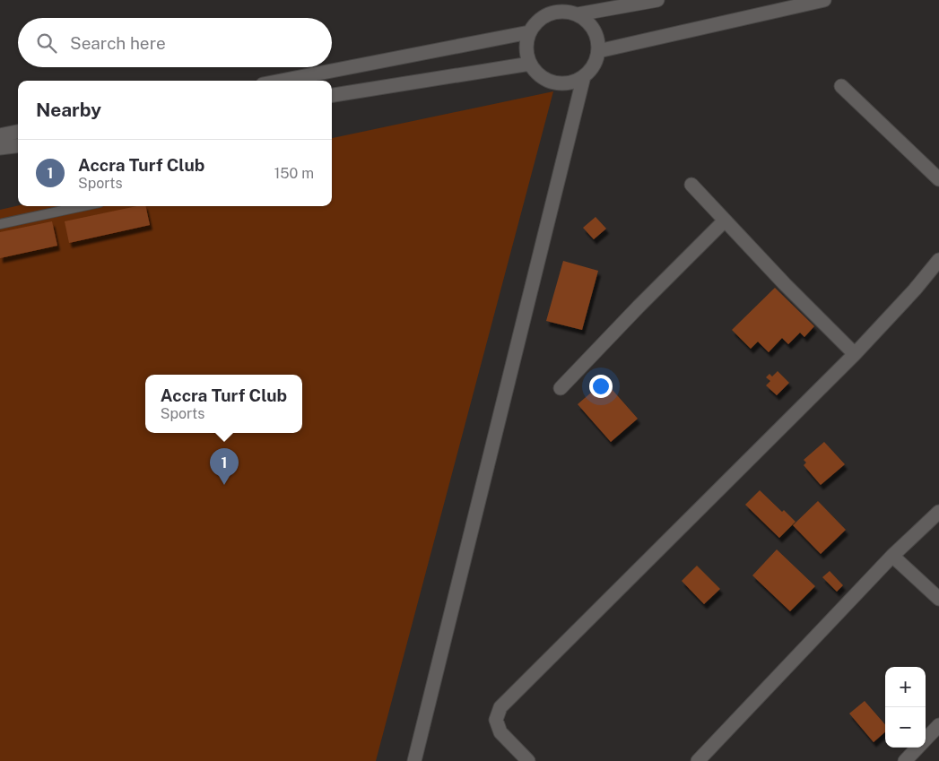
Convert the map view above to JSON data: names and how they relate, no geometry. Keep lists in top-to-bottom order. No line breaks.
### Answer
{"page":{"search":"Search here","heading":"Nearby","list":[{"mark":"1","name":"Accra Turf Club","note":"Sports","value":"150 m"}],"popup":["Accra Turf Club","Sports"],"pins":"1","map_buttons":["+","−"]}}
